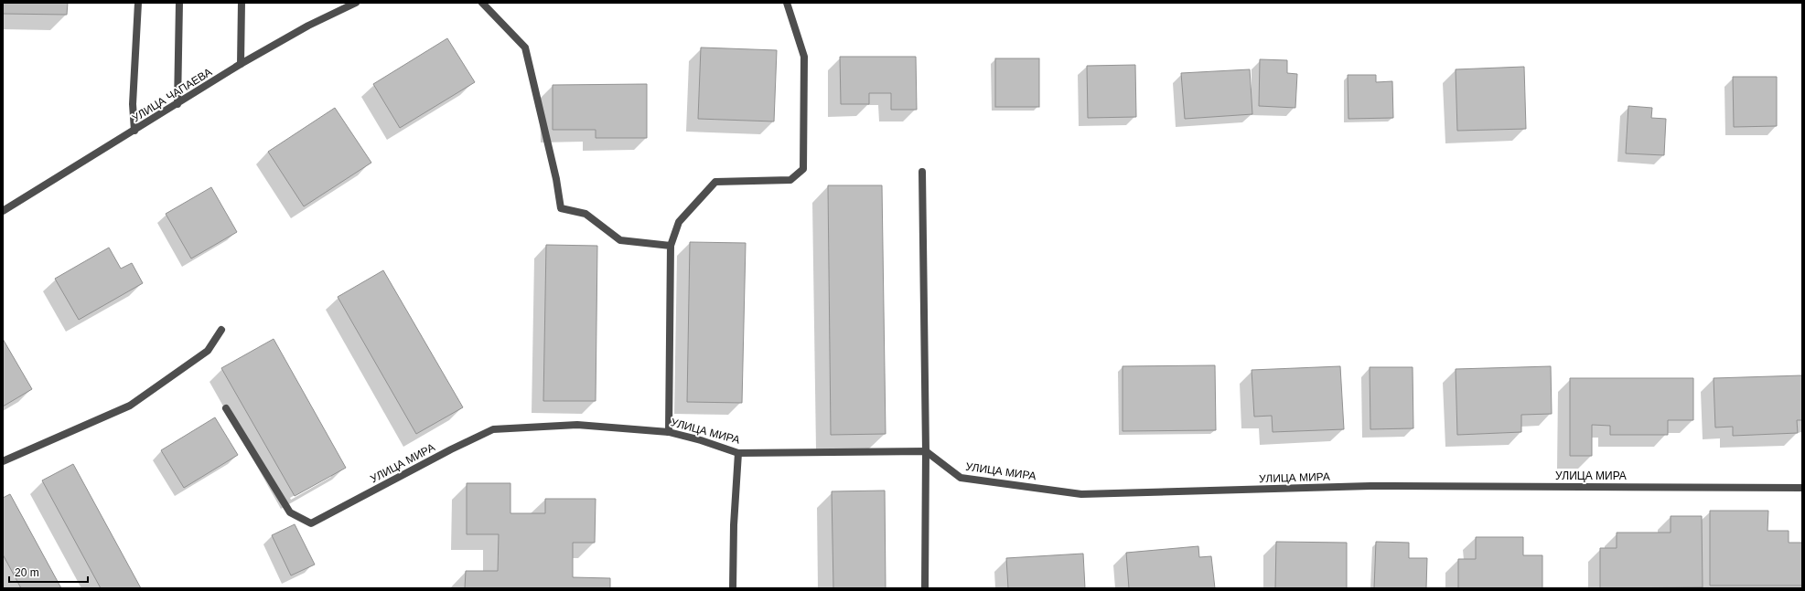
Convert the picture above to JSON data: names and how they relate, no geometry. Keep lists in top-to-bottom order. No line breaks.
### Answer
{"streets":{"street":["УЛИЦА ЧАПАЕВА","УЛИЦА МИРА"]},"scale_bar":"20 m"}
